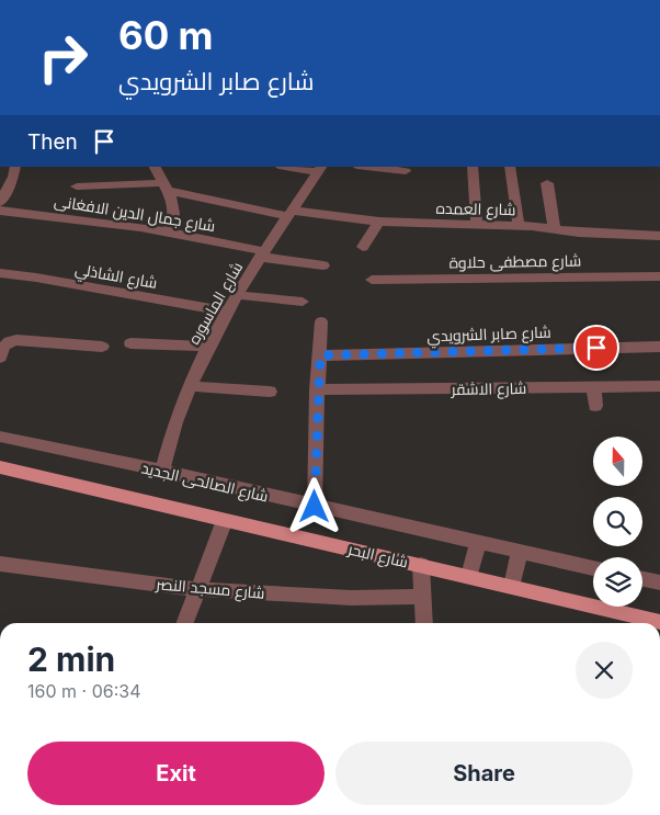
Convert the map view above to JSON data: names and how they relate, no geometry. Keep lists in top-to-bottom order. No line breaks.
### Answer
{"streets":{"main road":["شارع البحر"],"street":["شارع العمده","شارع جمال الدين الافغانى","شارع مصطفى حلاوة","شارع الشاذلي","شارع الماسوره","شارع صابر الشرويدي","شارع الاشقر","شارع الصالحى الجديد","شارع مسجد النصر"]},"crossings":[["شارع العمده","شارع الماسوره"],["شارع جمال الدين الافغانى","شارع الماسوره"],["شارع الشاذلي","شارع الماسوره"],["شارع الماسوره","شارع الصالحى الجديد"]],"north":"top","page":{"turn":["60 m","شارع صابر الشرويدي"],"then":"Then","heading":["2 min","160 m · 06:34"],"buttons":["Exit","Share"]}}
